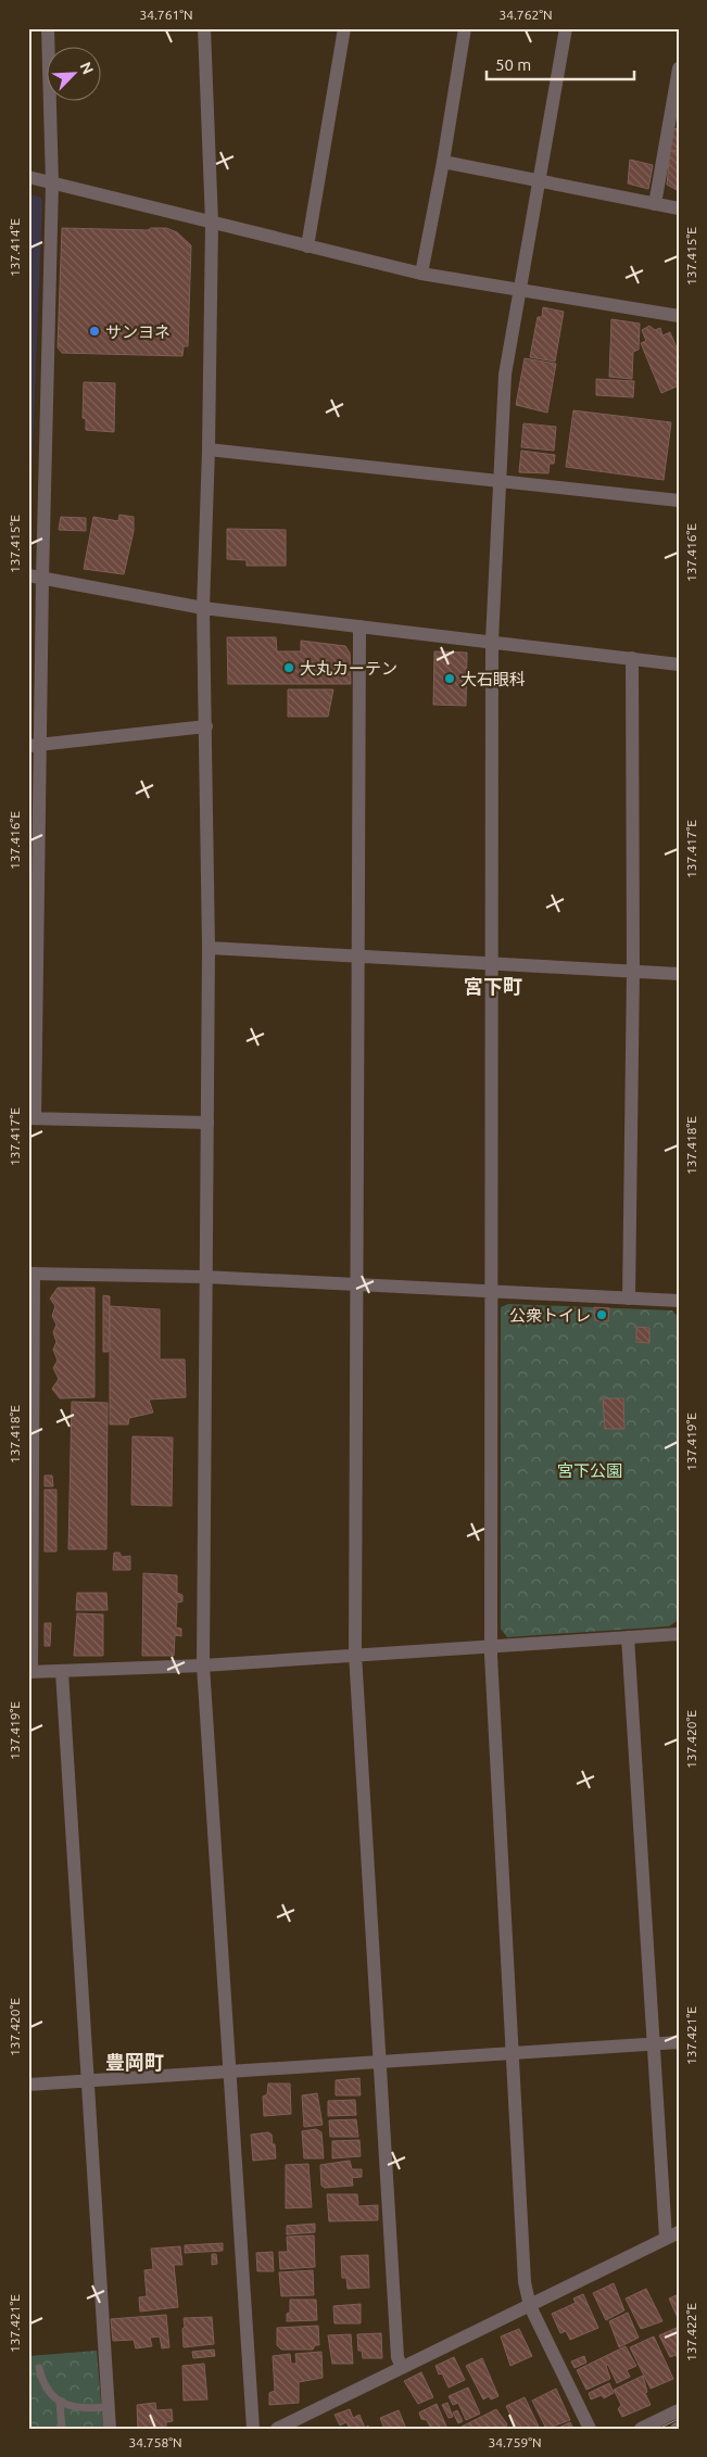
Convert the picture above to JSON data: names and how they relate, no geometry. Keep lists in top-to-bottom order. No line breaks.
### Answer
{"districts":["宮下町","豊岡町"],"parks":["宮下公園"],"places":["サンヨネ","大丸カーテン","大石眼科","公衆トイレ"],"scale_bar":"50 m","north":"top right","coordinates":["34.761°N","34.762°N","137.414°E","137.415°E","137.416°E","137.417°E","137.418°E","137.419°E","137.420°E","137.421°E","137.422°E","34.758°N","34.759°N"]}
